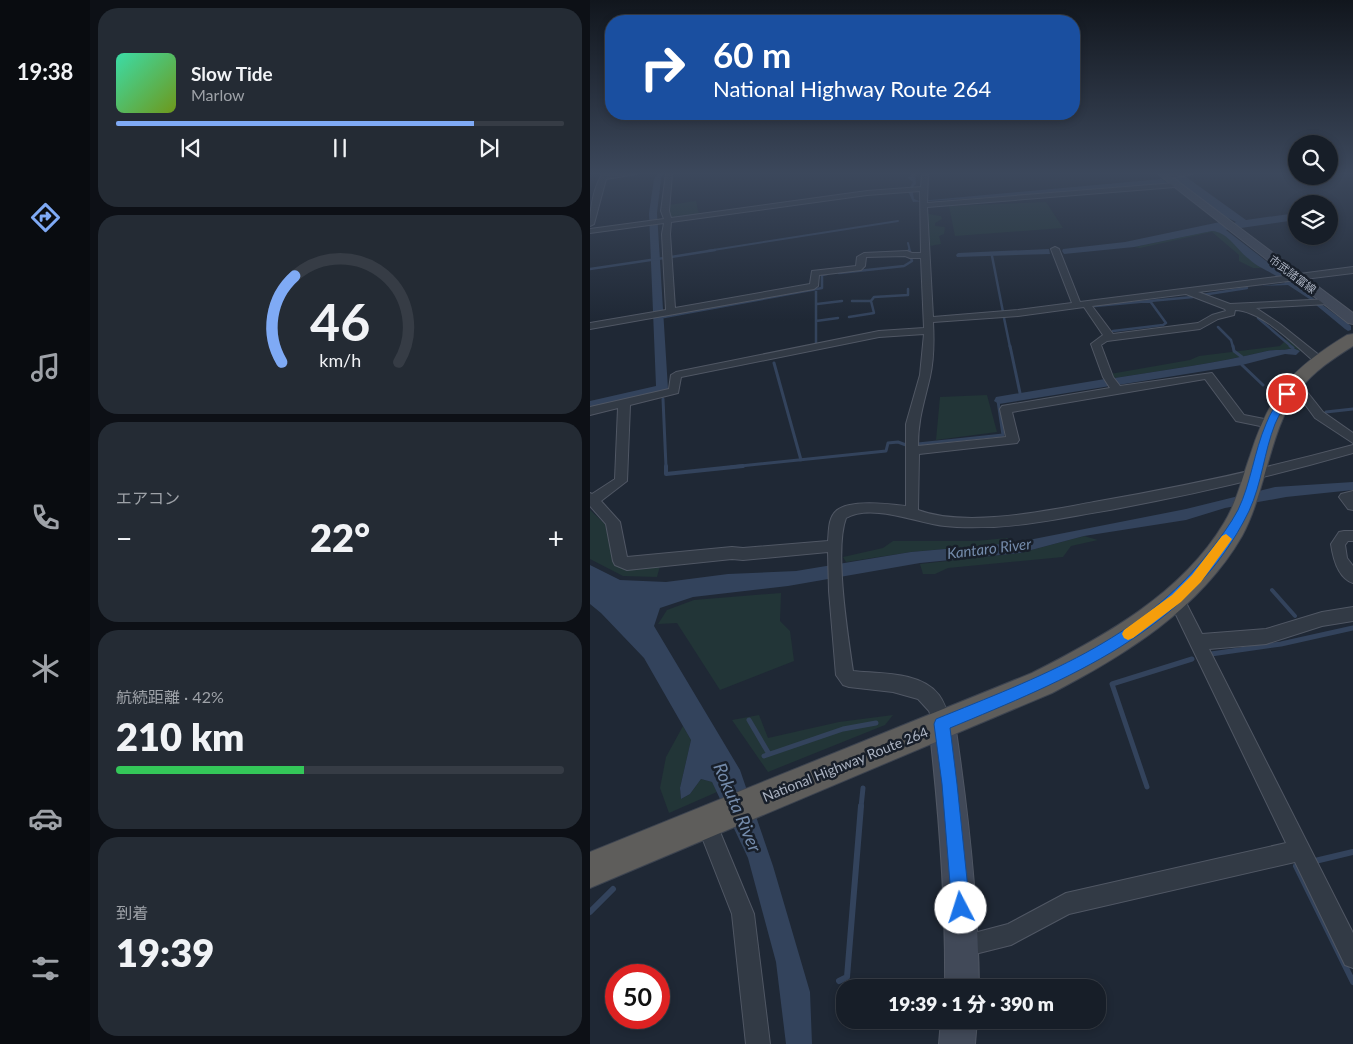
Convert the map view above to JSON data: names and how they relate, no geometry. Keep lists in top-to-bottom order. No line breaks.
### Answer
{"streets":{"highway":["National Highway Route 264"],"main road":["市武諸富線"]},"water":["Kantaro River","Rokuta River"],"page":{"tabs":"19:38","turn":["60 m","National Highway Route 264"],"song":["Slow Tide","Marlow"],"tile":["エアコン",["航続距離 · 42%","210 km"],["到着","19:39"]],"heat":["−","22°","+"],"limit":"50","trip":"19:39 · 1 分 · 390 m","gauge":["46","km/h"]}}
